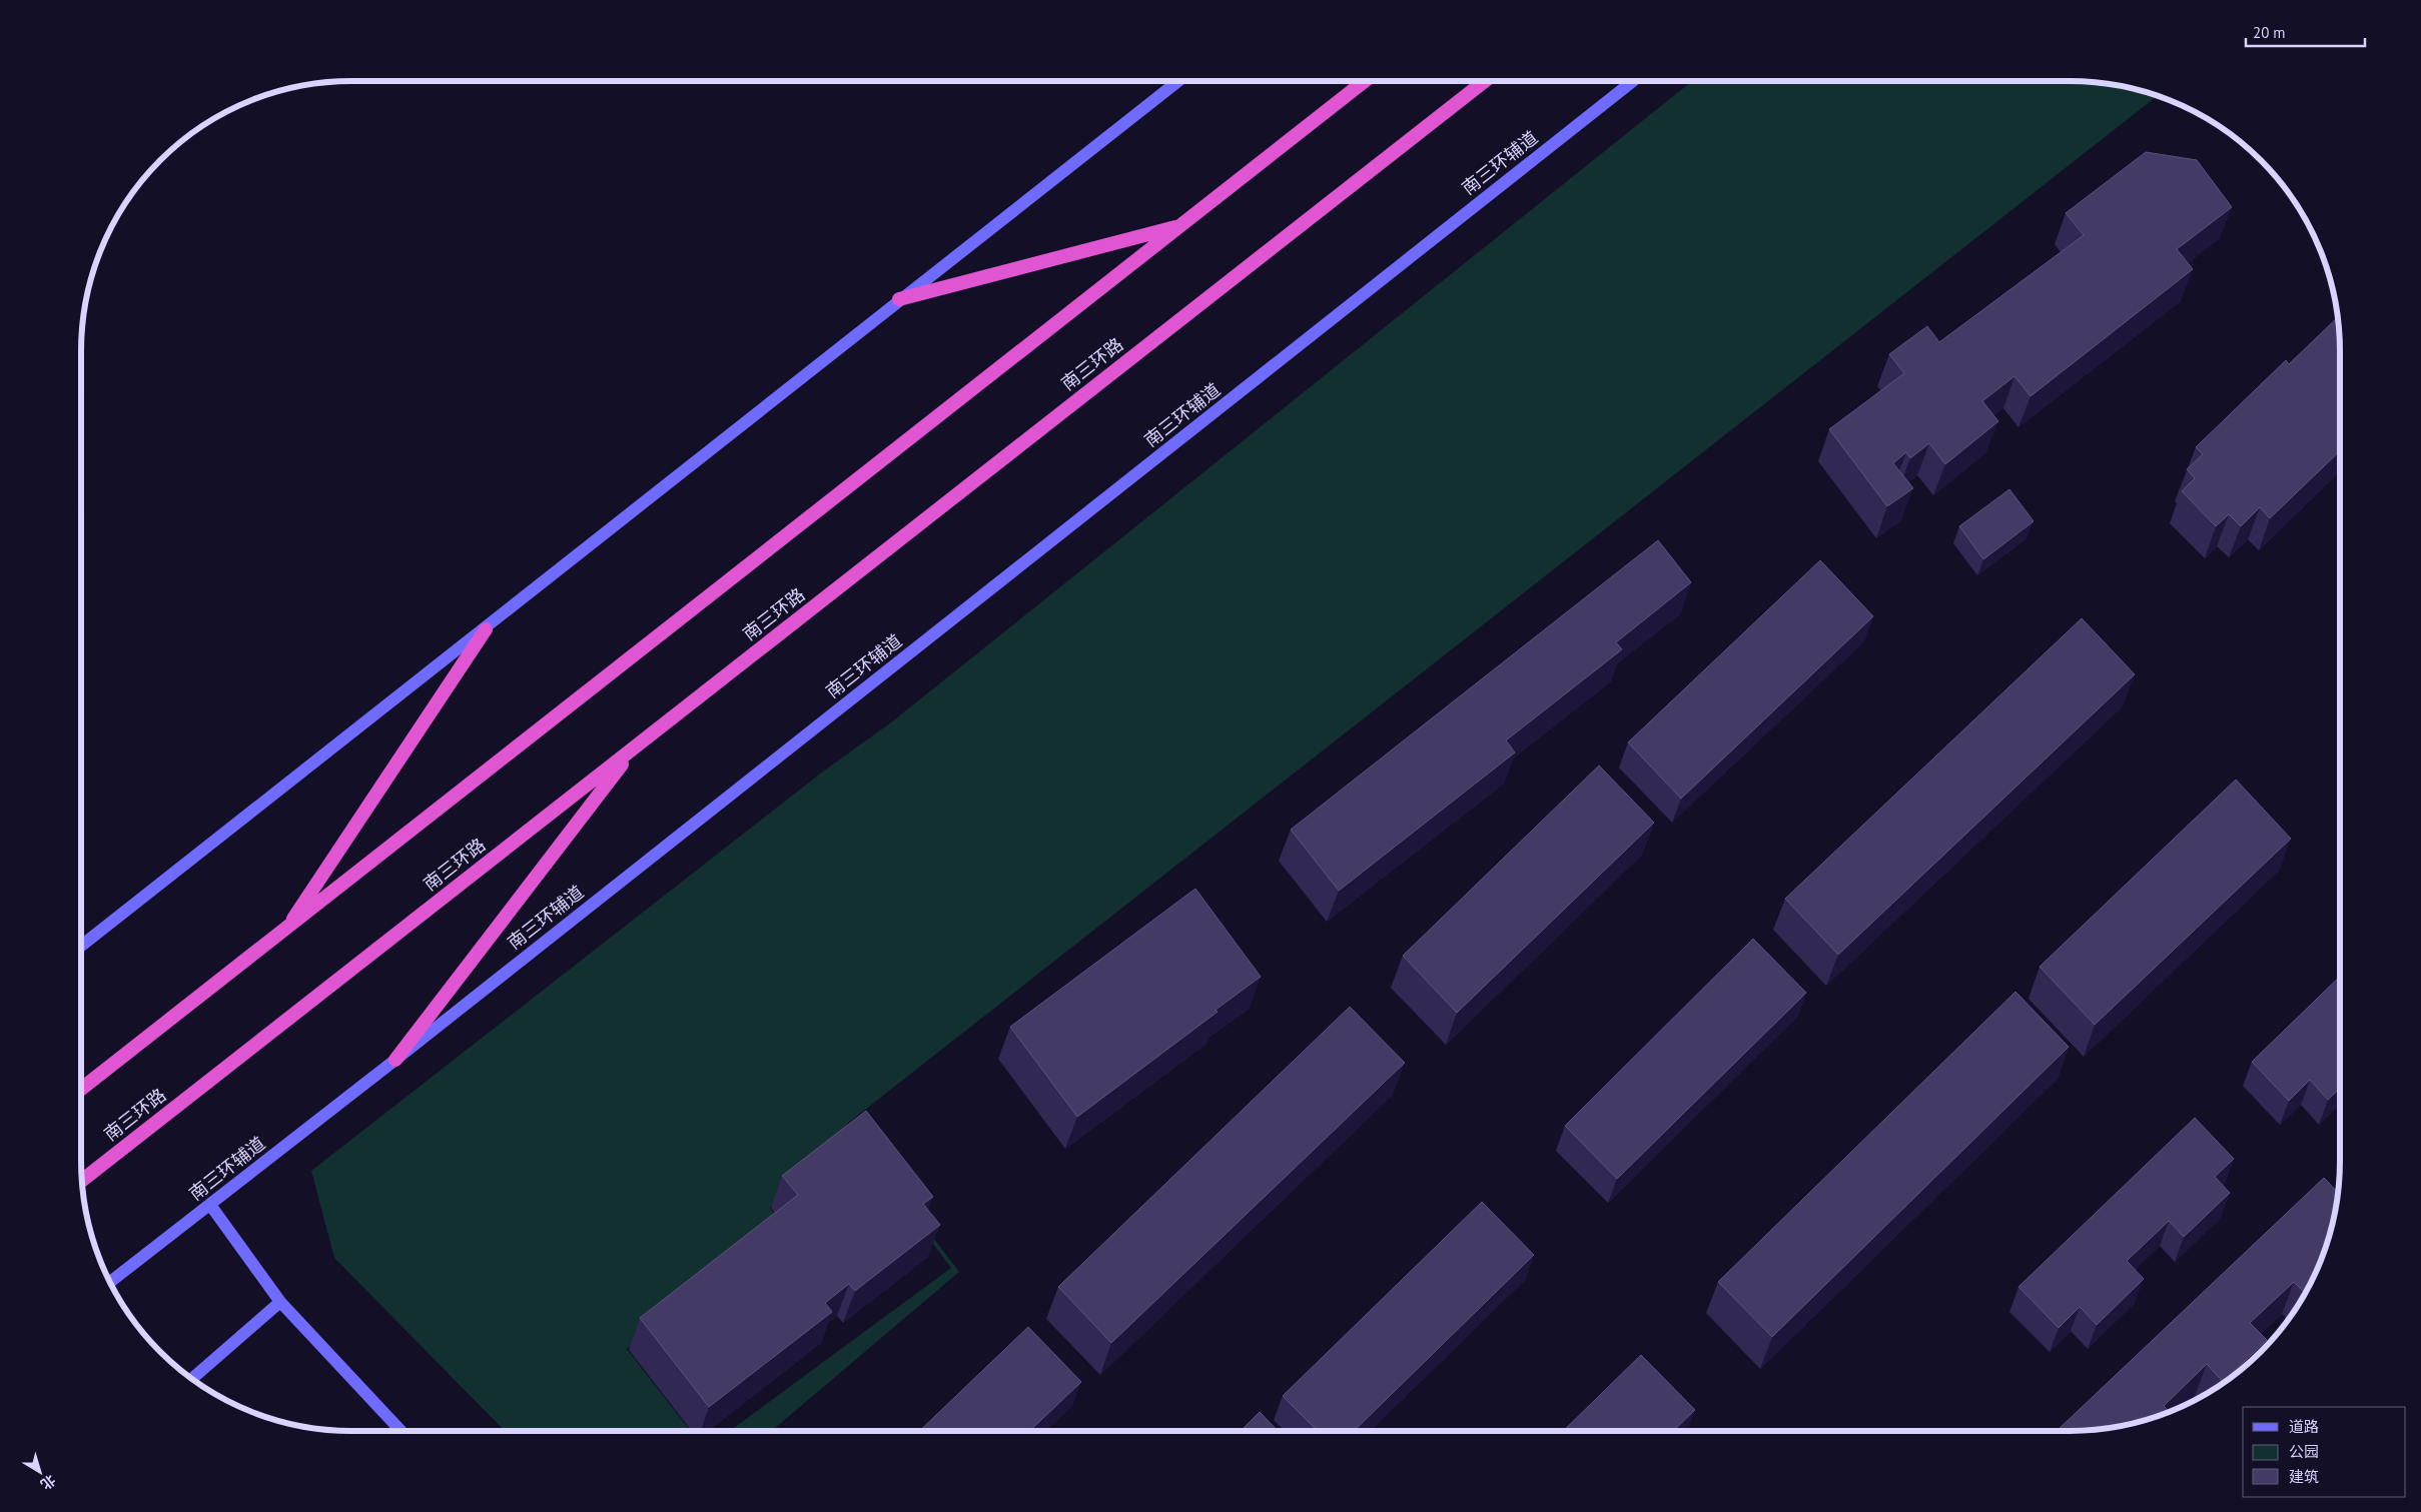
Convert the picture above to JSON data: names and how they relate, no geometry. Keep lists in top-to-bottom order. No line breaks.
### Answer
{"streets":{"highway":["南三环路"],"main road":["南三环辅道"]},"legend":["道路","公园","建筑"],"scale_bar":"20 m","north":"bottom right"}
